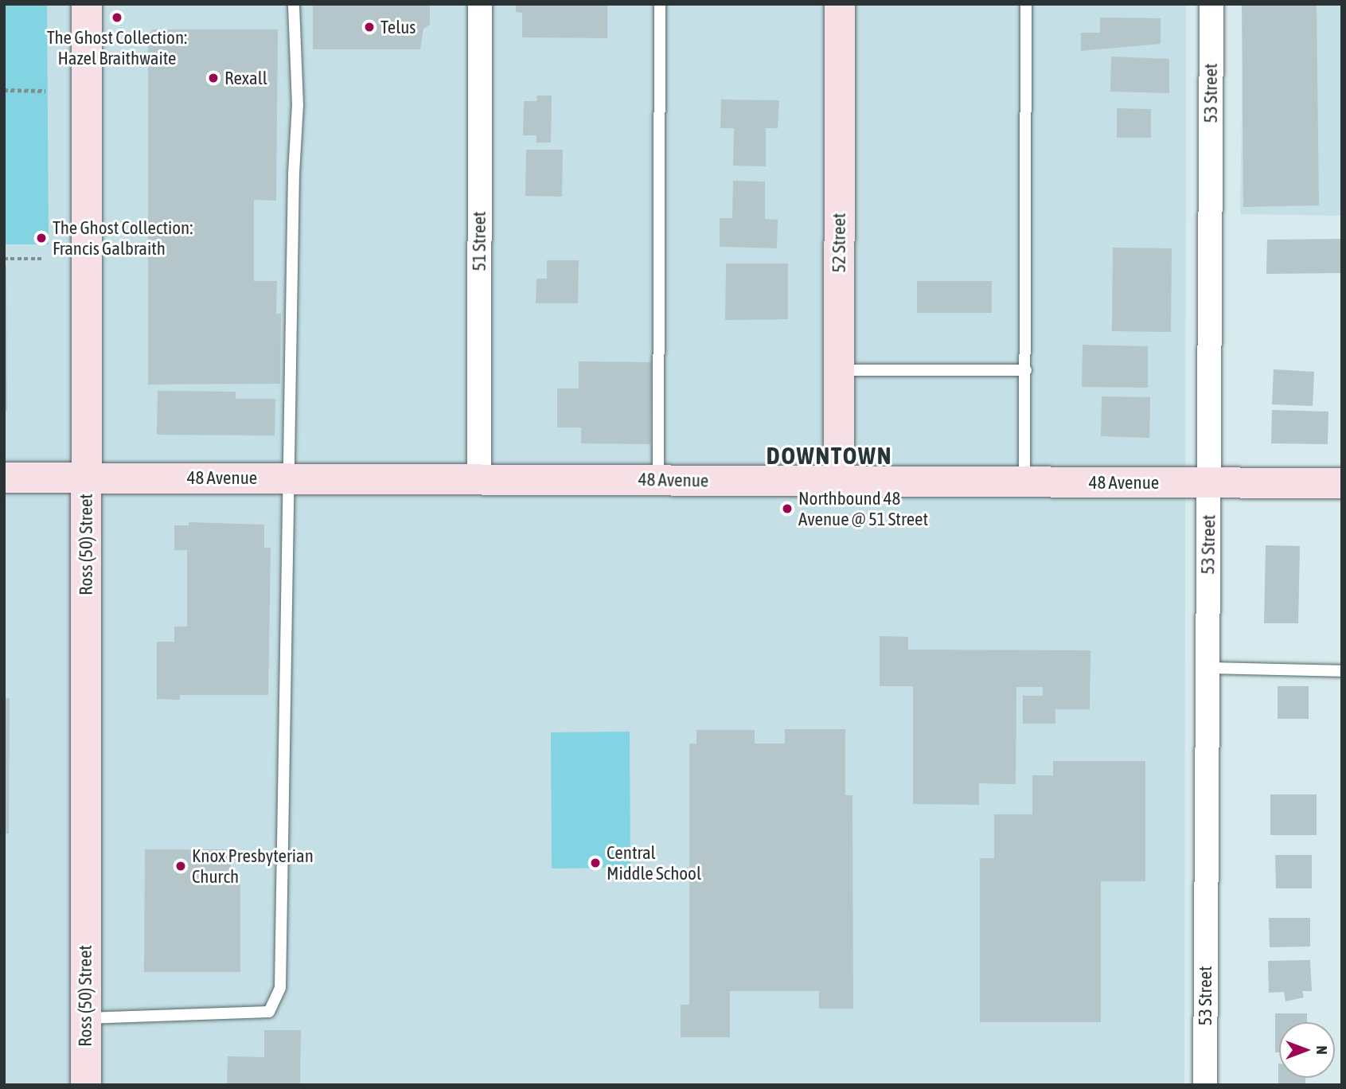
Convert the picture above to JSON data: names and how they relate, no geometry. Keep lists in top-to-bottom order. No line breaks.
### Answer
{"streets":{"street":["53 Street","51 Street","52 Street","48 Avenue","Ross (50) Street"]},"crossings":[["53 Street","48 Avenue"],["51 Street","48 Avenue"],["52 Street","48 Avenue"],["48 Avenue","Ross (50) Street"]],"districts":["DOWNTOWN"],"places":["The Ghost Collection: Hazel Braithwaite","Telus","Rexall","The Ghost Collection: Francis Galbraith","Northbound 48 Avenue @ 51 Street","Central Middle School","Knox Presbyterian Church"],"north":"right"}
